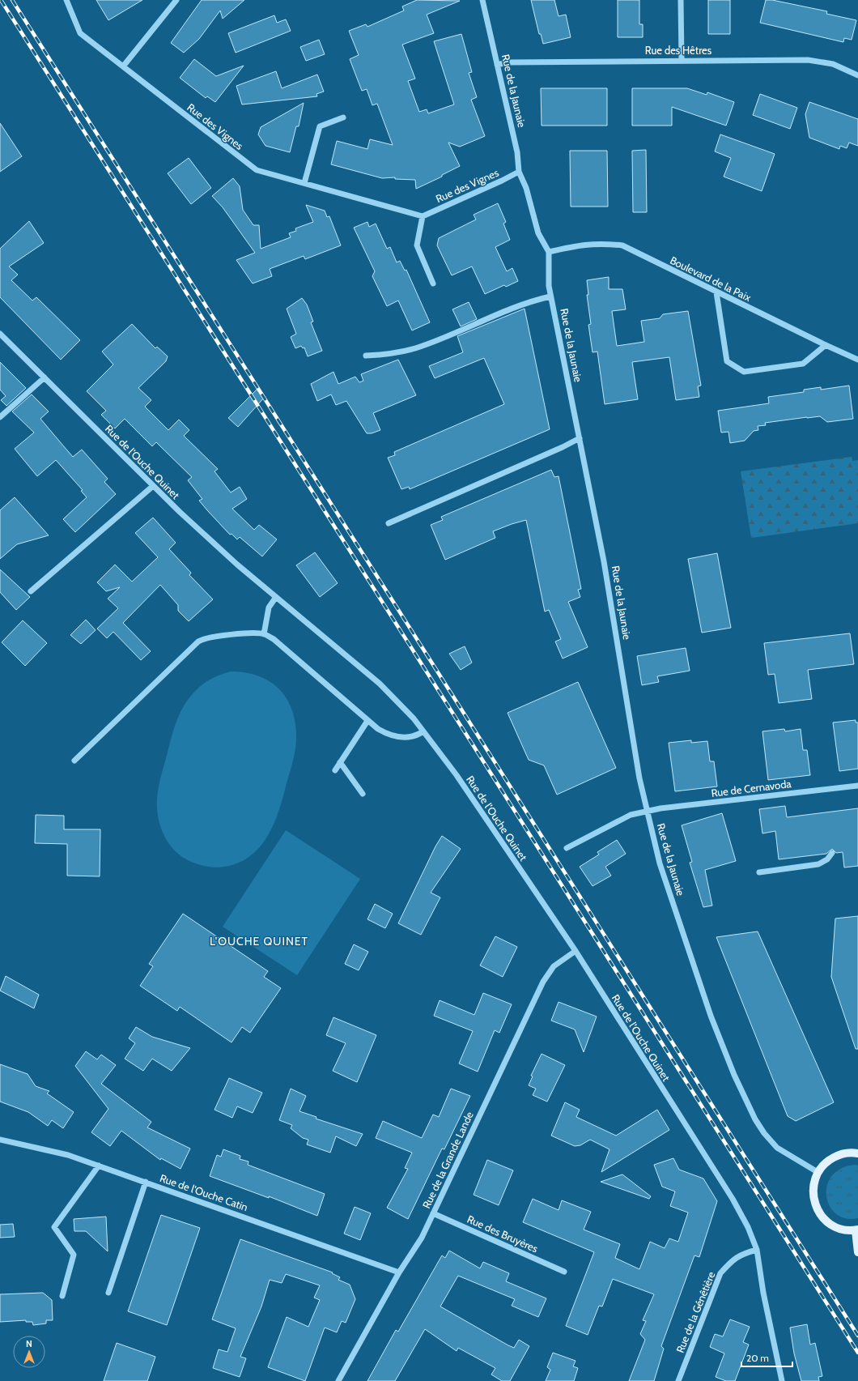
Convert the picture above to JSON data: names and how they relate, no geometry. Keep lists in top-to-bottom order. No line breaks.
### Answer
{"streets":{"street":["Rue des Hêtres","Rue de la Jaunaie","Rue des Vignes","Boulevard de la Paix","Rue de l'Ouche Quinet","Rue de Cernavoda","Rue de la Grande Lande","Rue de l'Ouche Catin","Rue des Bruyères","Rue de la Génêtière"]},"crossings":[["Rue des Hêtres","Rue de la Jaunaie"],["Rue de la Jaunaie","Rue des Vignes"],["Rue de la Jaunaie","Boulevard de la Paix"],["Rue de la Jaunaie","Rue de Cernavoda"],["Rue de l'Ouche Quinet","Rue de la Grande Lande"],["Rue de l'Ouche Quinet","Rue de la Génêtière"],["Rue de la Grande Lande","Rue de l'Ouche Catin"],["Rue de la Grande Lande","Rue des Bruyères"]],"districts":["L'OUCHE QUINET"],"scale_bar":"20 m","north":"top"}
